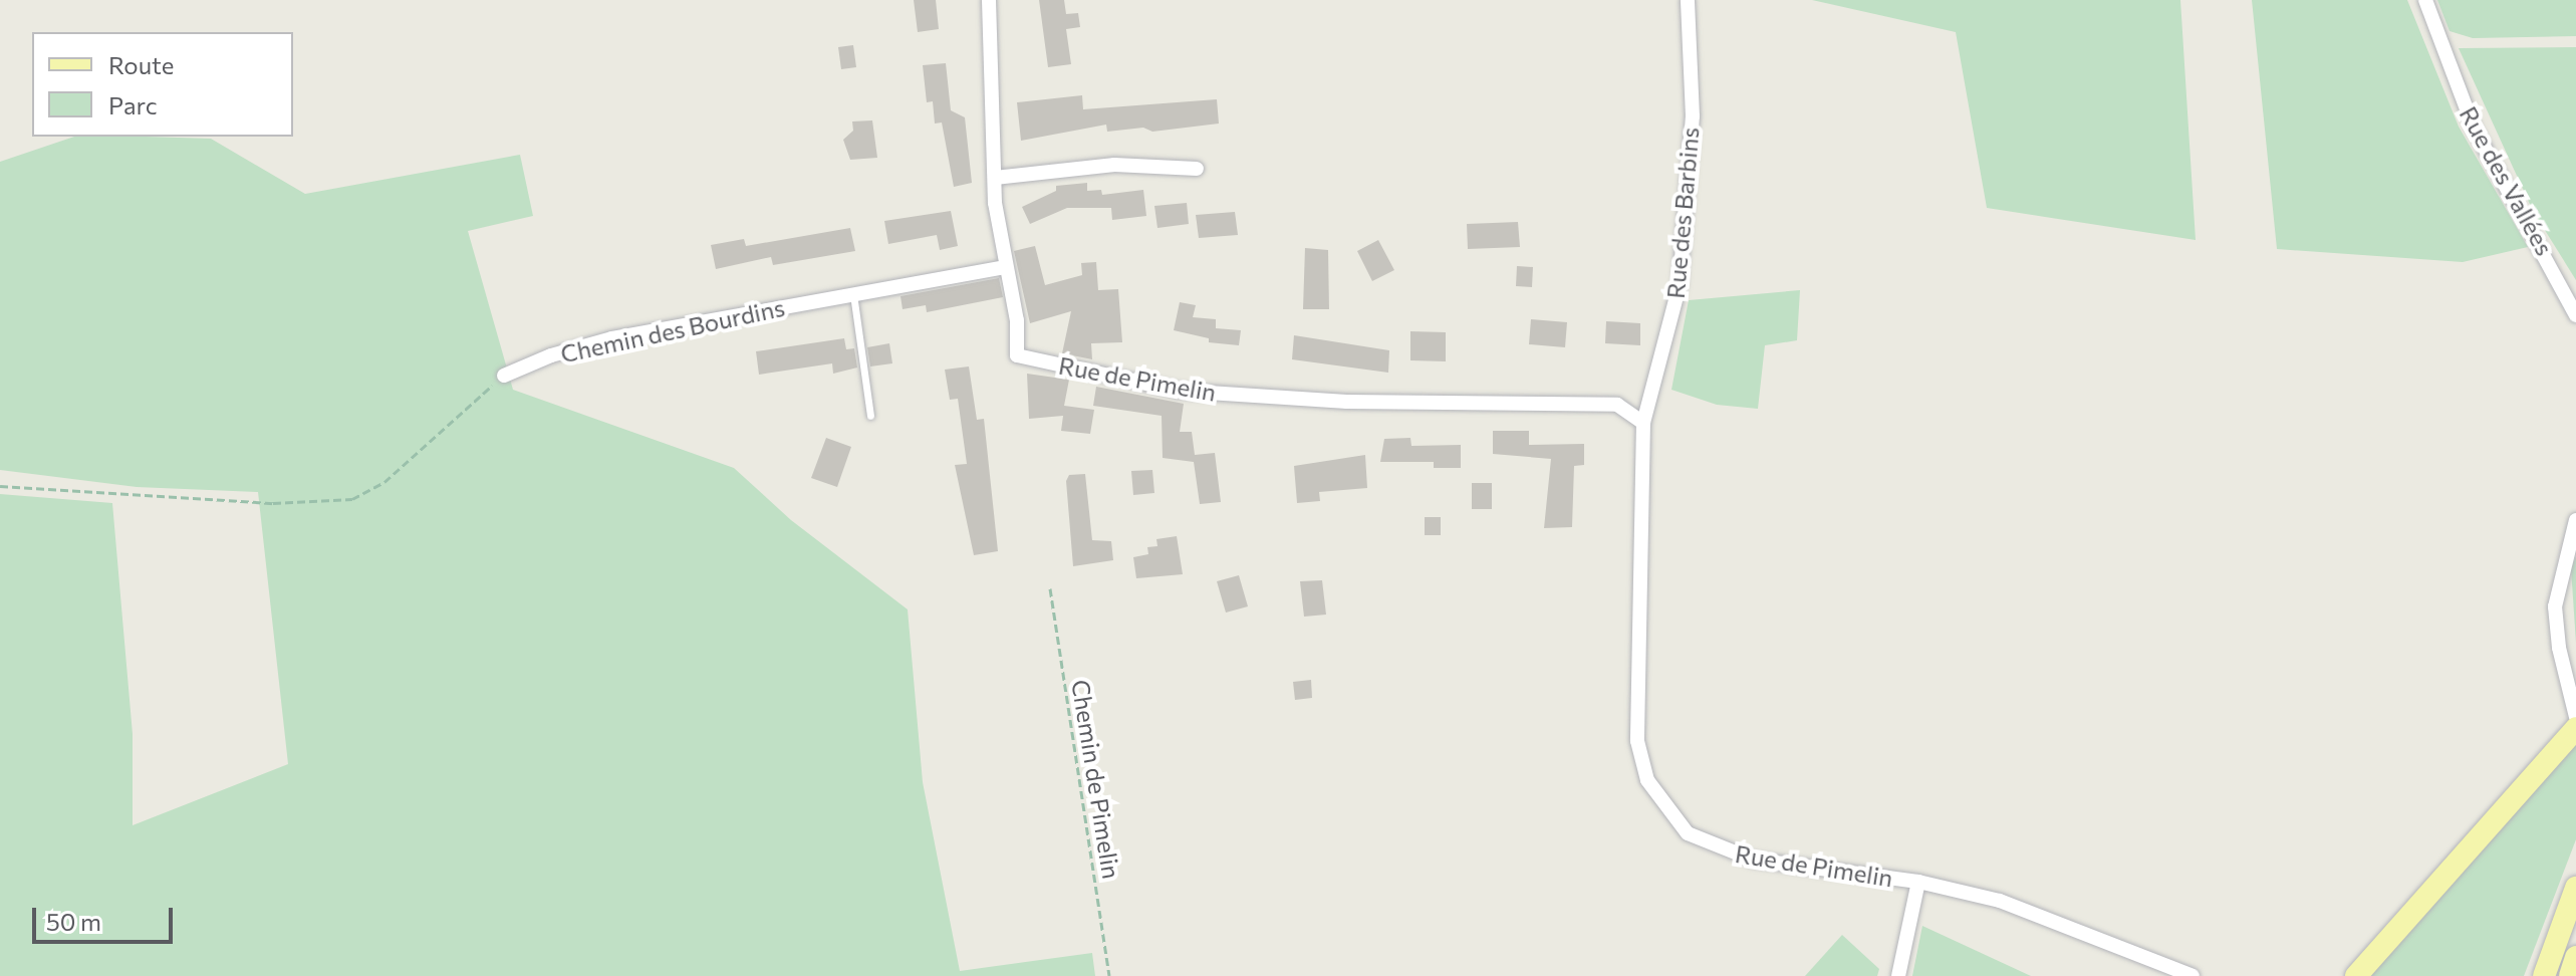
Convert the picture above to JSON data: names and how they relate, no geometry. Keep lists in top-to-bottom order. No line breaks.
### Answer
{"streets":{"street":["Rue des Vallées","Rue des Barbins","Chemin des Bourdins","Rue de Pimelin"],"path":["Chemin de Pimelin"]},"crossings":[["Rue des Barbins","Rue de Pimelin"],["Chemin des Bourdins","Rue de Pimelin"]],"legend":["Route","Parc"],"scale_bar":"50 m"}
